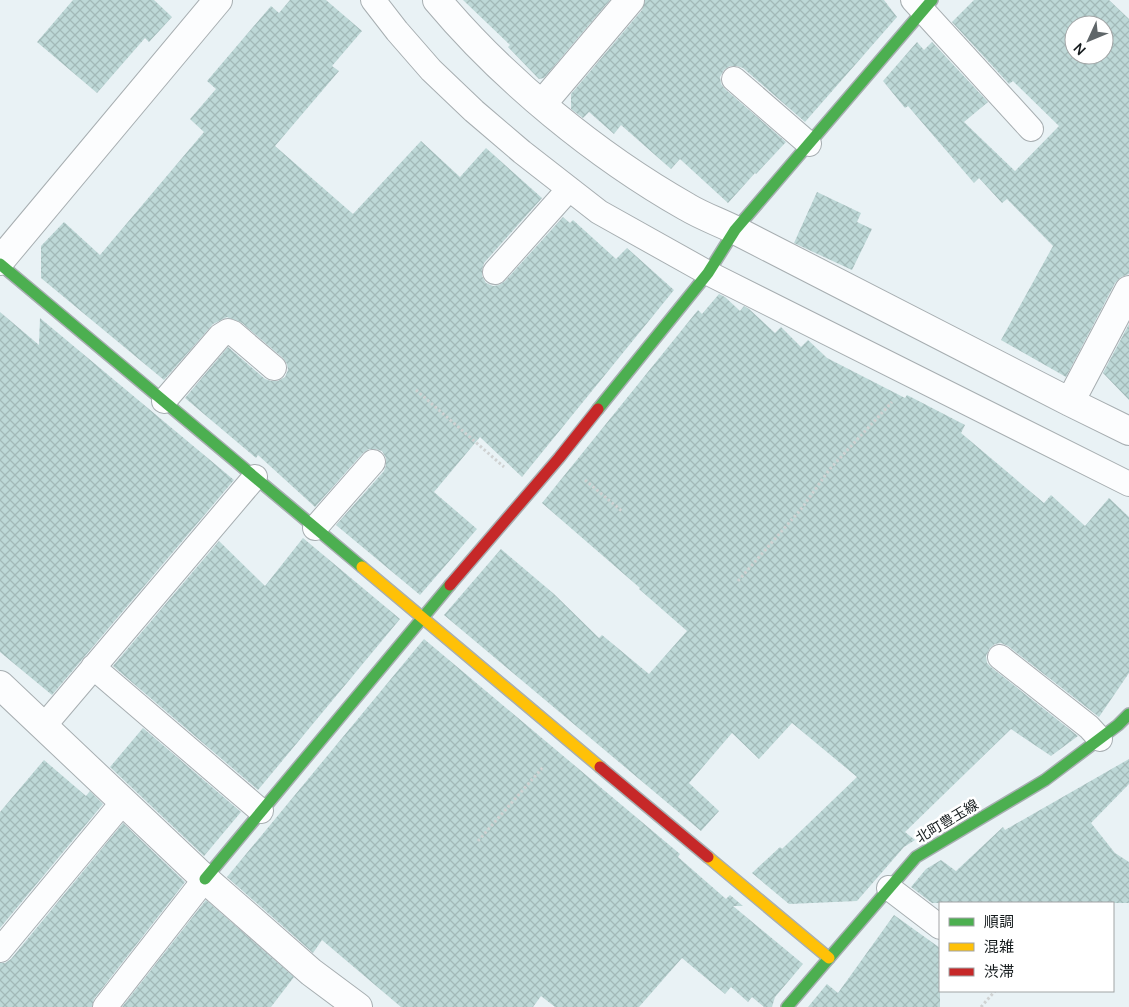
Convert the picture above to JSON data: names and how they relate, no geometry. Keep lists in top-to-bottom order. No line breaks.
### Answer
{"streets":{"street":["北町豊玉線"]},"legend":["順調","混雑","渋滞"],"north":"bottom left"}
